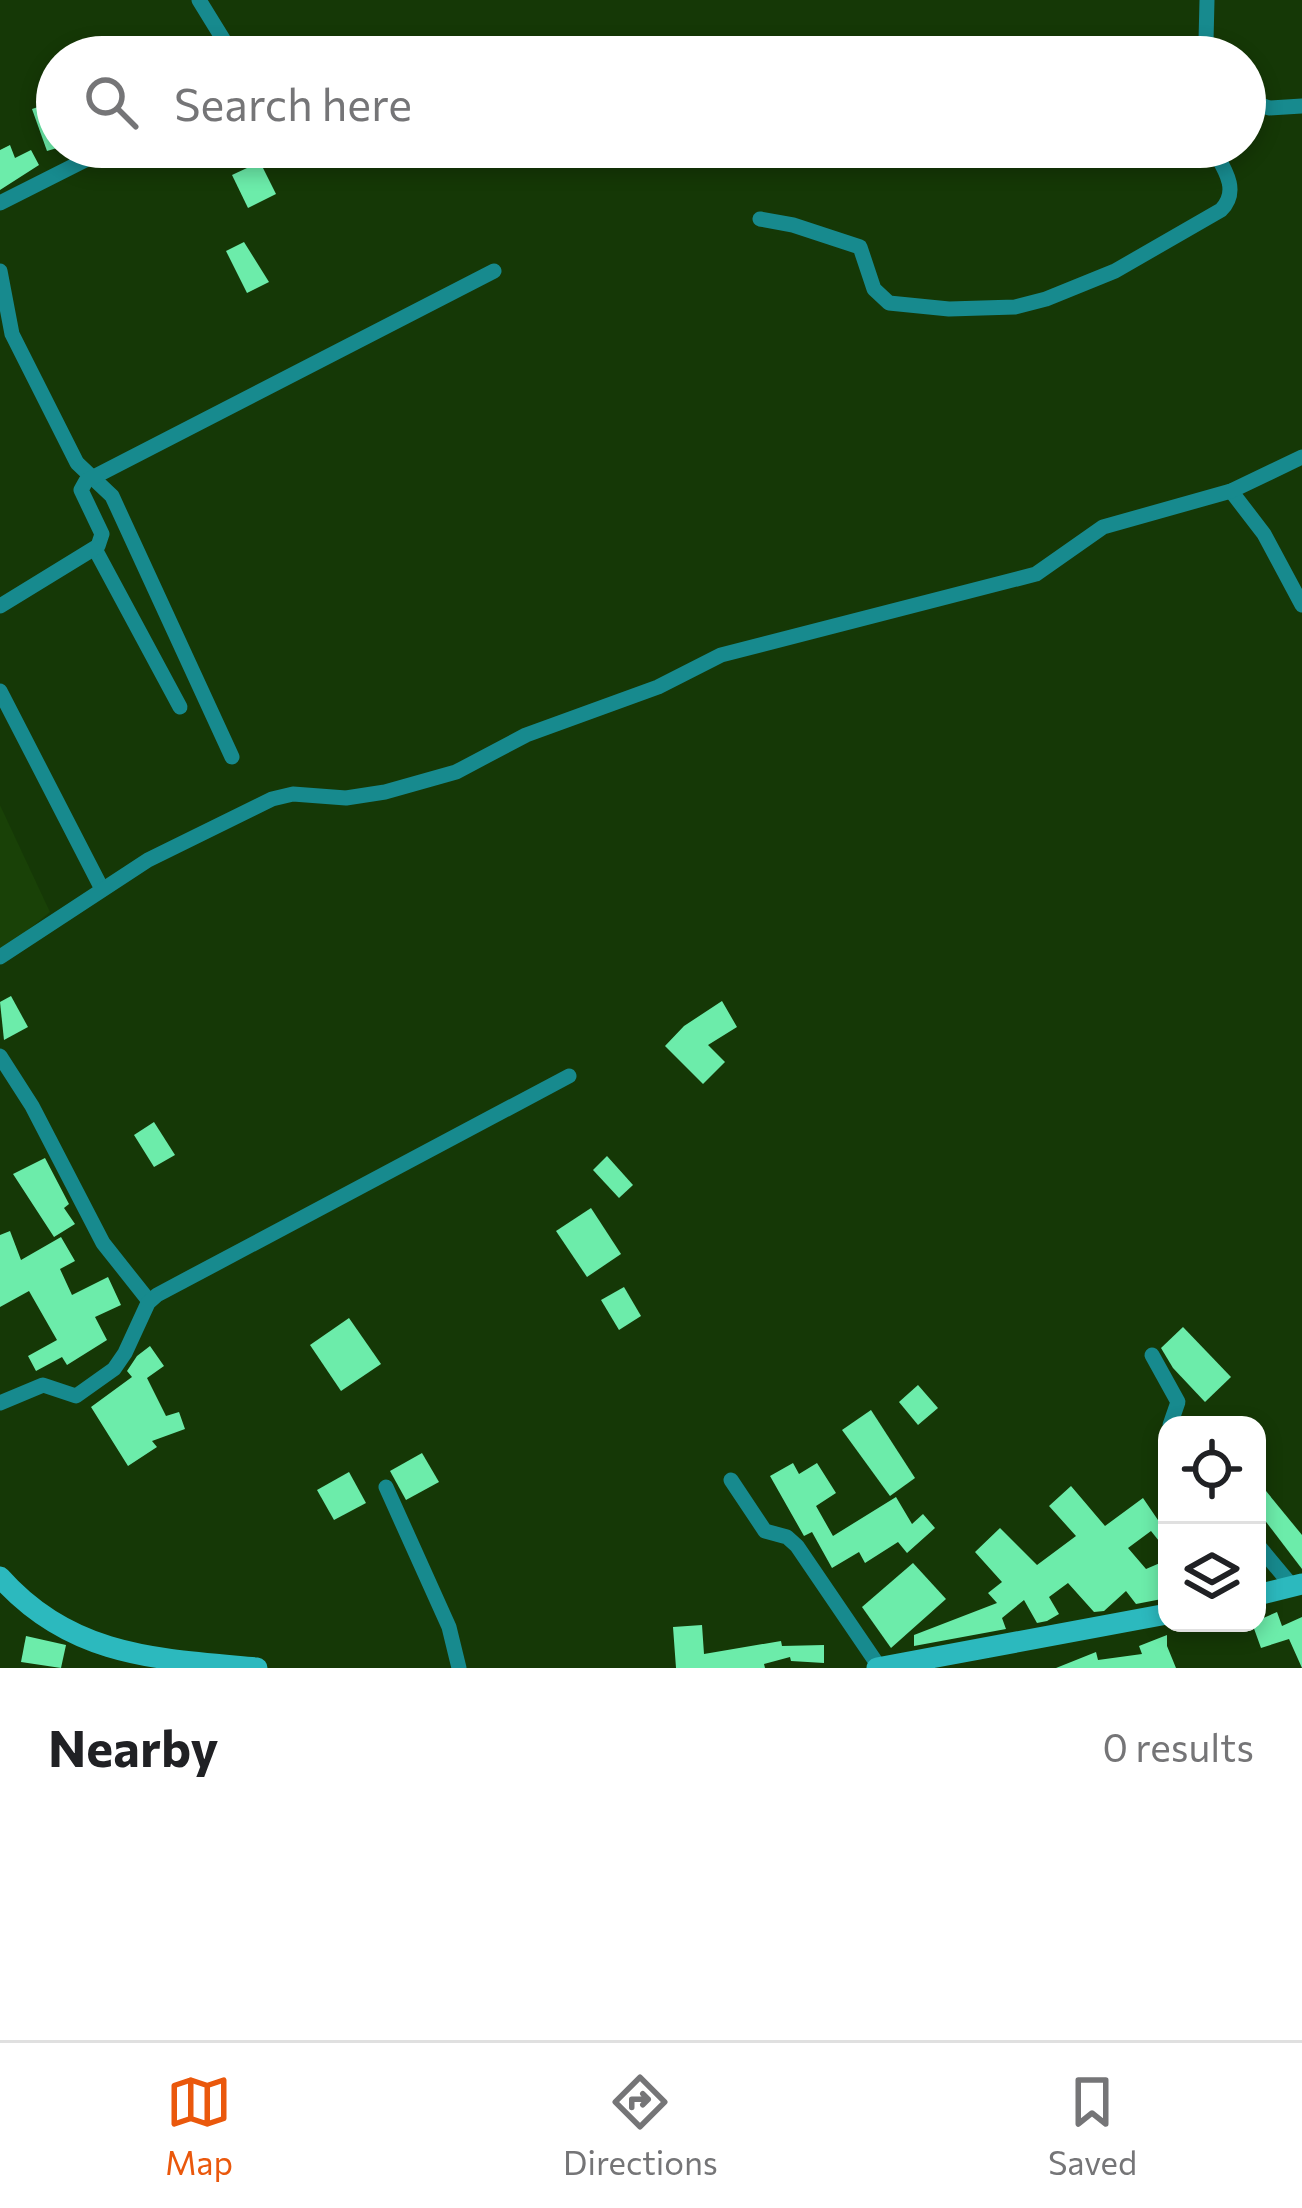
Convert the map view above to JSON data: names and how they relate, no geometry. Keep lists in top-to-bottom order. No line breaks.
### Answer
{"page":{"search":"Search here","heading":["Nearby","0 results"],"nav":["Map","Directions","Saved"]}}
